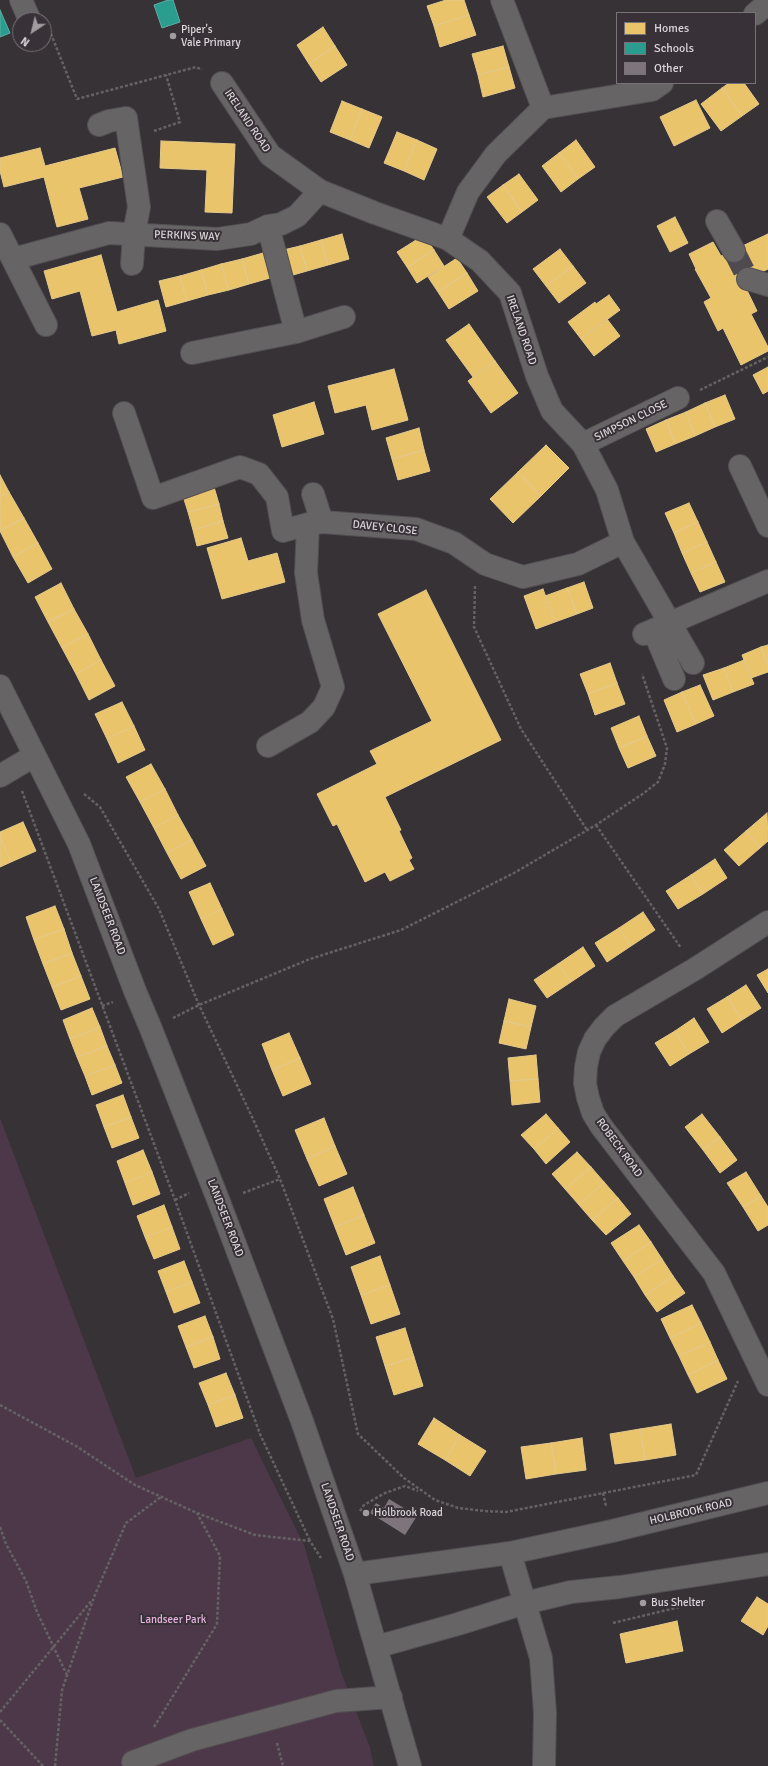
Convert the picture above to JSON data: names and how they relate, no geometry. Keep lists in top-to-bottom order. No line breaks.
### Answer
{"streets":{"street":["IRELAND ROAD","PERKINS WAY","SIMPSON CLOSE","DAVEY CLOSE","LANDSEER ROAD","ROBECK ROAD","HOLBROOK ROAD"]},"crossings":[["IRELAND ROAD","PERKINS WAY"],["IRELAND ROAD","SIMPSON CLOSE"],["IRELAND ROAD","DAVEY CLOSE"],["LANDSEER ROAD","HOLBROOK ROAD"]],"parks":["Landseer Park"],"places":["Piper's Vale Primary","Holbrook Road","Bus Shelter"],"legend":["Homes","Schools","Other"],"north":"bottom left"}
